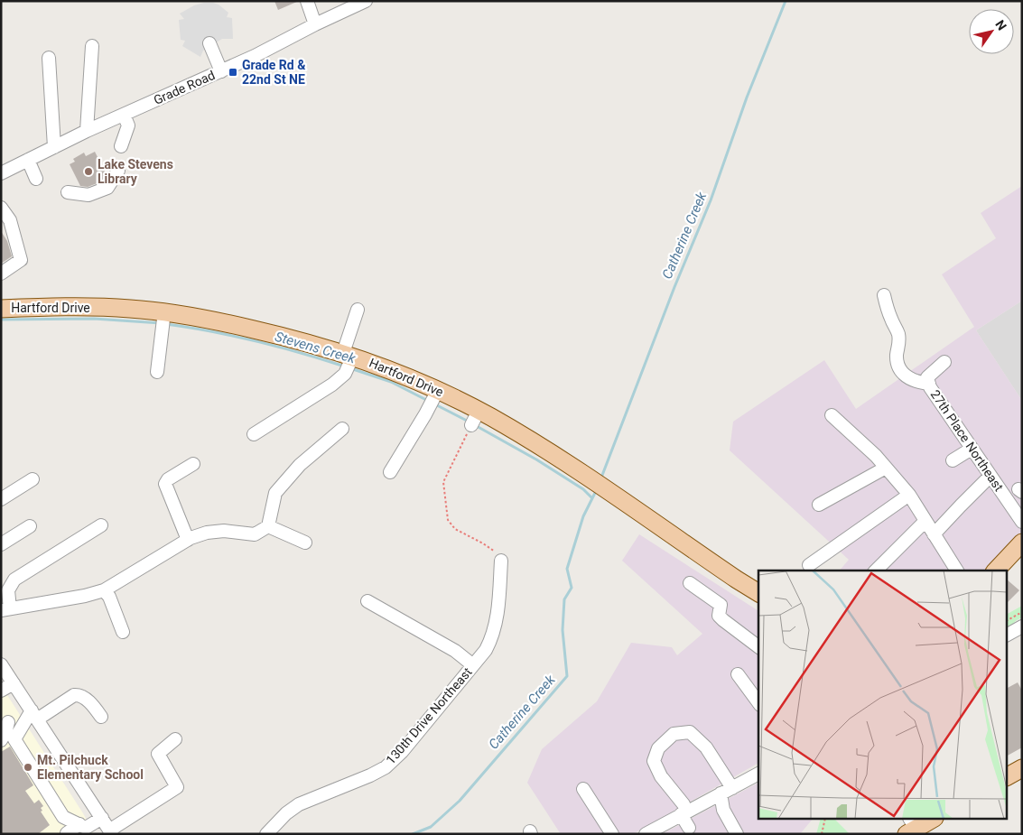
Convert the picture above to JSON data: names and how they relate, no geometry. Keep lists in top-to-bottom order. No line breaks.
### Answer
{"streets":{"main road":["Hartford Drive"],"street":["Grade Road","27th Place Northeast","130th Drive Northeast"]},"water":["Catherine Creek","Stevens Creek"],"places":{"transit":["Grade Rd & 22nd St NE"],"other":["Lake Stevens Library","Mt. Pilchuck Elementary School"]},"north":"top right"}
